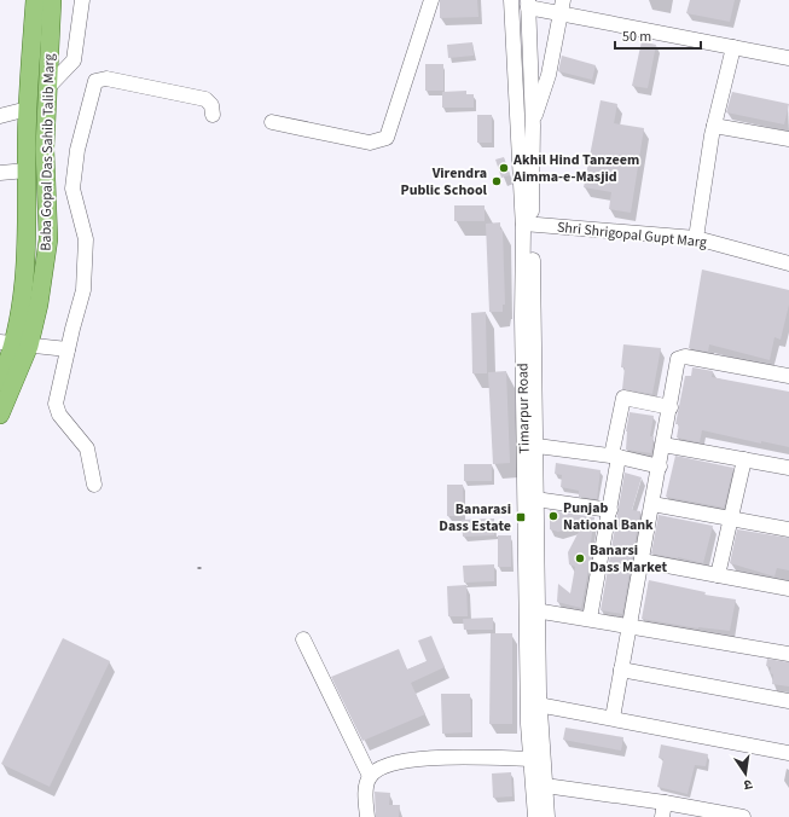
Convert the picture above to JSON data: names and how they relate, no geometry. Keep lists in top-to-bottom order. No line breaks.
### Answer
{"streets":{"main road":["Baba Gopal Das Sahib Talib Marg"],"street":["Shri Shrigopal Gupt Marg","Timarpur Road"]},"crossings":[["Shri Shrigopal Gupt Marg","Timarpur Road"]],"places":{"other":["Akhil Hind Tanzeem Aimma-e-Masjid","Virendra Public School","Punjab National Bank","Banarsi Dass Market"],"transit":["Banarasi Dass Estate"]},"scale_bar":"50 m","north":"bottom"}
